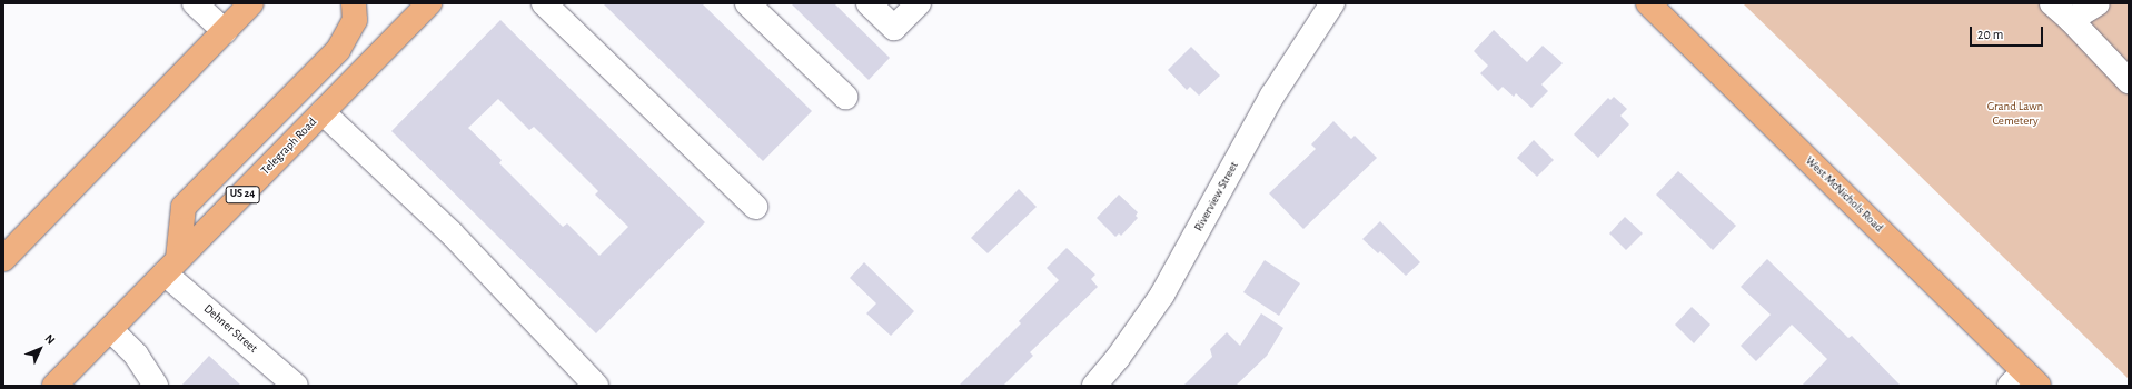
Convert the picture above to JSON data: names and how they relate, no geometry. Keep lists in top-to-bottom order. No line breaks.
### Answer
{"streets":{"main road":["Telegraph Road","US 24","West McNichols Road"],"street":["Riverview Street","Dehner Street"]},"crossings":[["Telegraph Road","Dehner Street"]],"parks":["Grand Lawn Cemetery"],"scale_bar":"20 m","north":"top right"}
